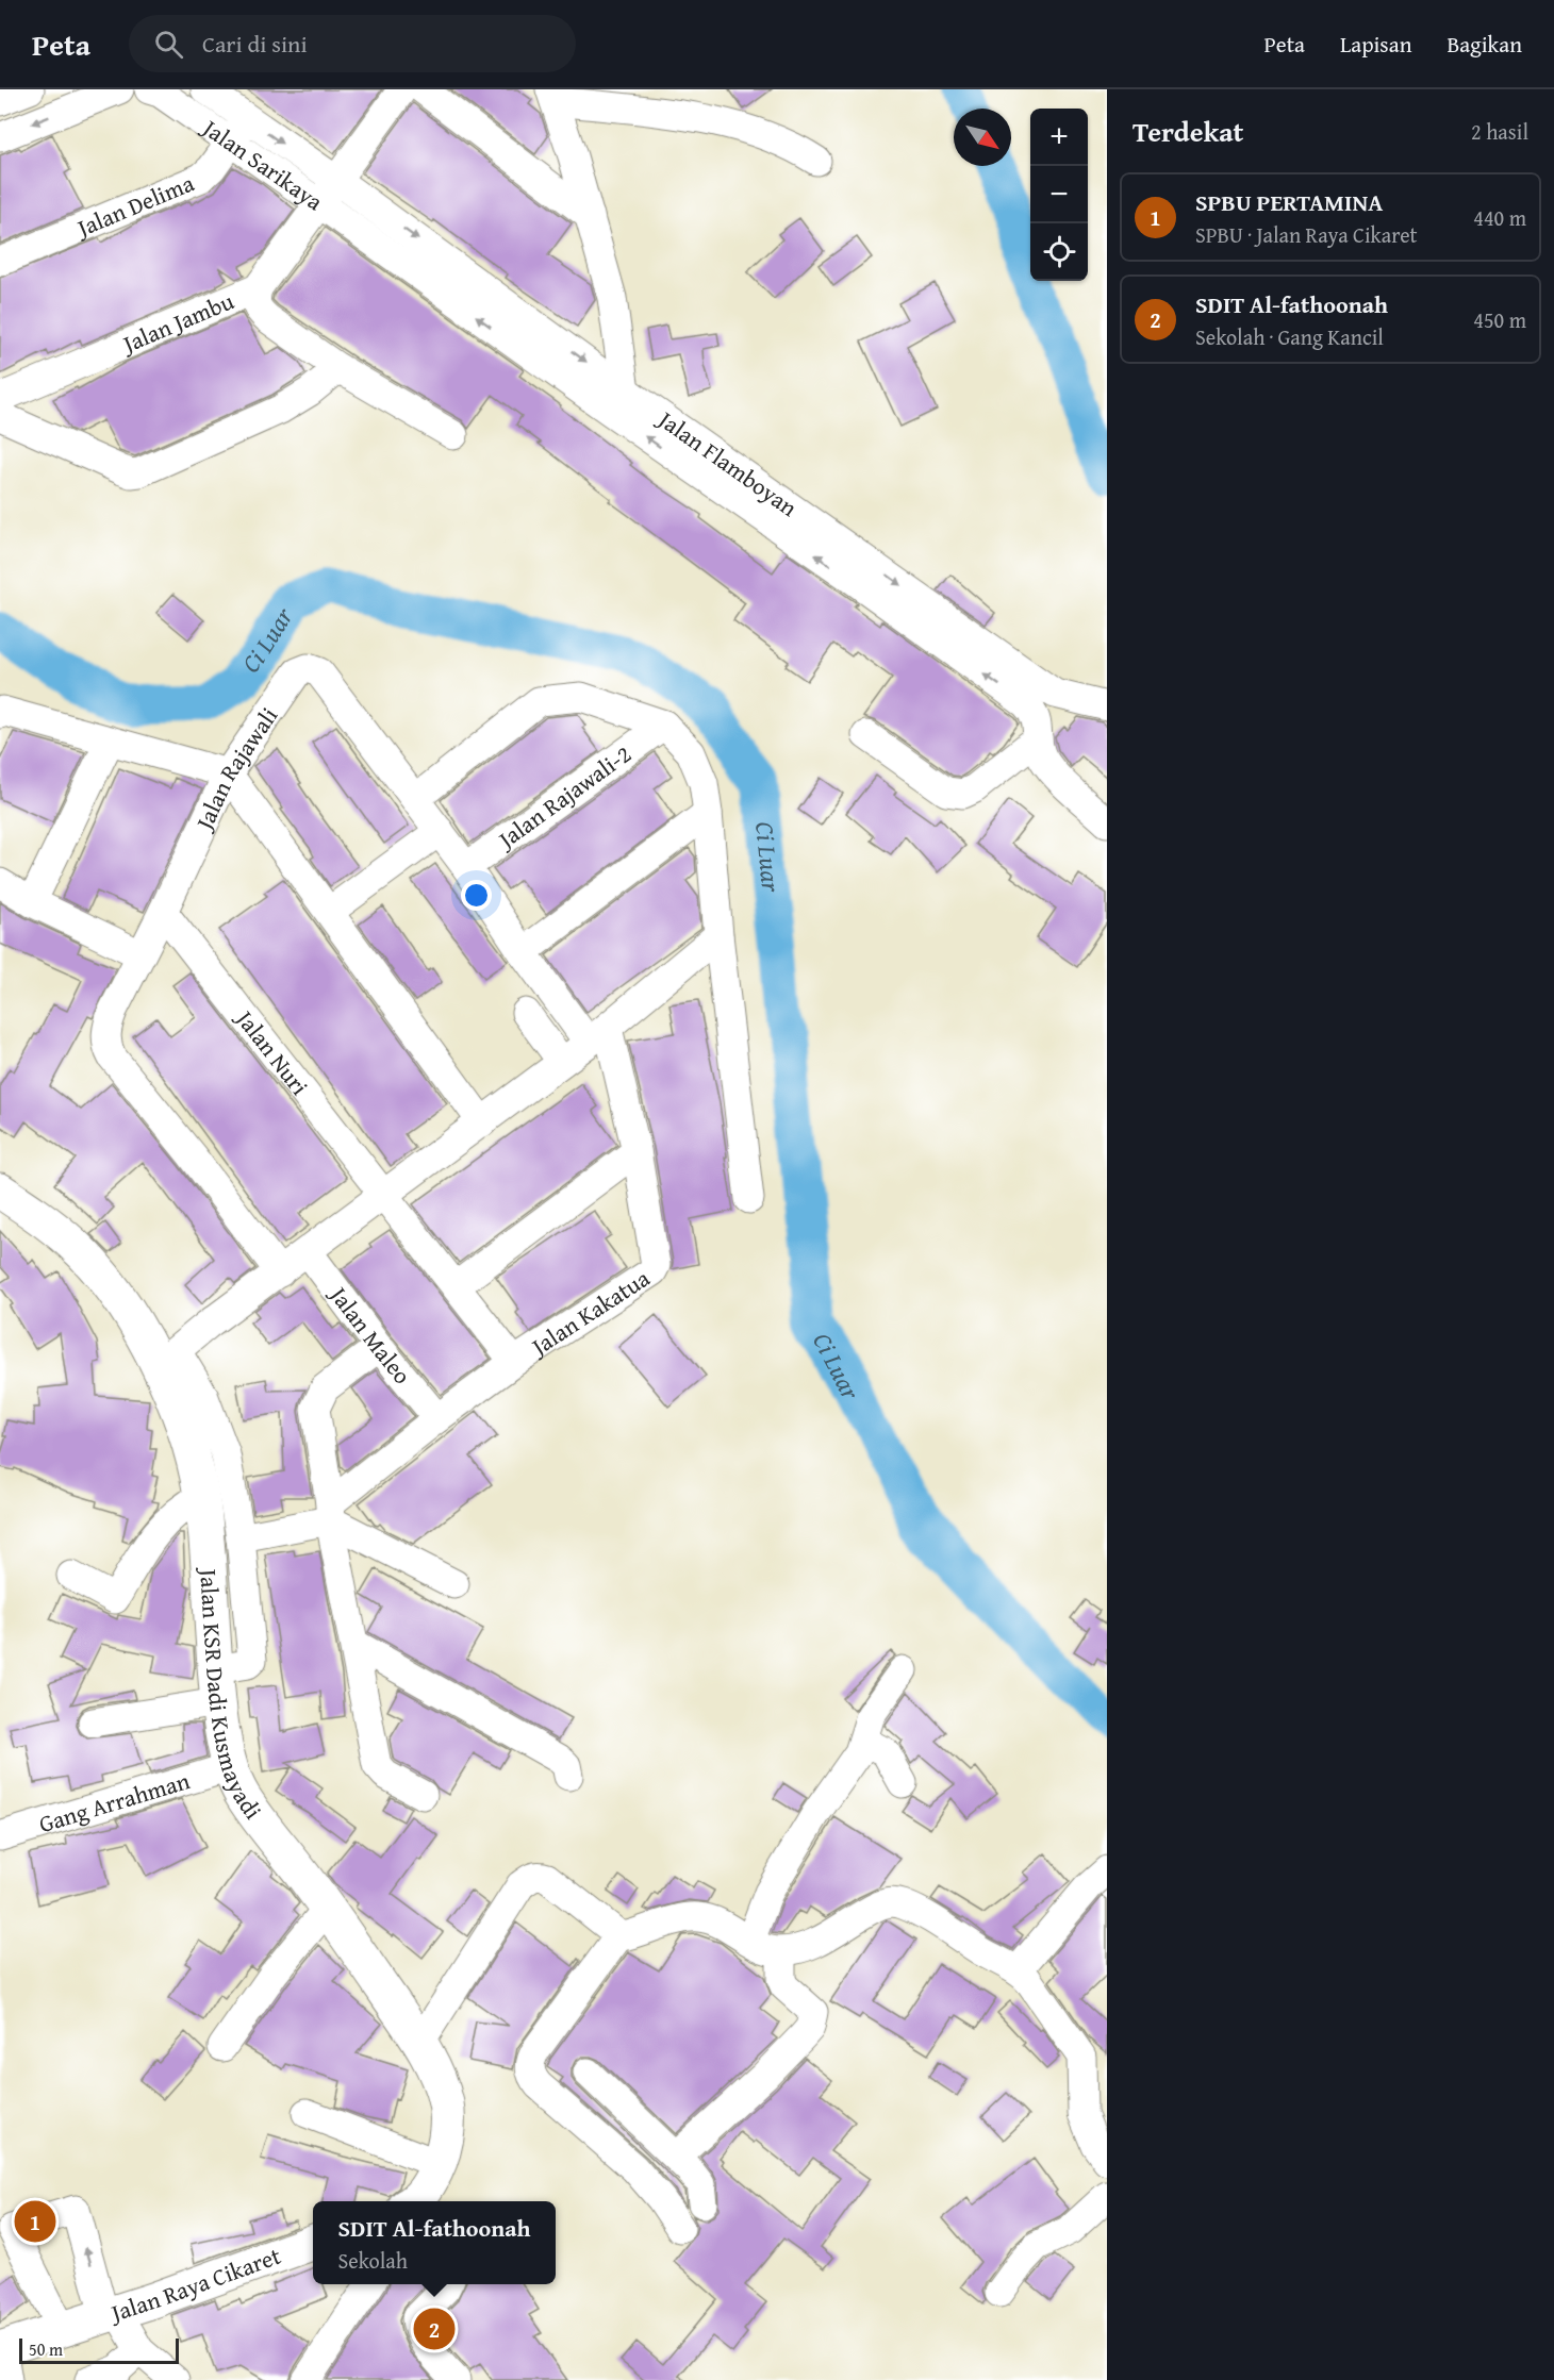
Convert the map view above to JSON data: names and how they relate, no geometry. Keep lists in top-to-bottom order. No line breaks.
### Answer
{"streets":{"main road":["Jalan KSR Dadi Kusmayadi","Jalan Raya Cikaret"],"street":["Jalan Sarikaya","Jalan Delima","Jalan Jambu","Jalan Rajawali","Jalan Rajawali-2","Jalan Nuri","Jalan Kakatua","Jalan Maleo","Gang Arrahman"]},"crossings":[["Jalan Sarikaya","Jalan Delima"],["Jalan Sarikaya","Jalan Jambu"],["Jalan Rajawali","Jalan Rajawali-2"],["Jalan Rajawali","Jalan Nuri"],["Jalan Rajawali","Jalan Kakatua"],["Jalan Nuri","Jalan Kakatua"],["Jalan Kakatua","Jalan Maleo"],["Jalan KSR Dadi Kusmayadi","Gang Arrahman"]],"water":["Ci Luar"],"scale_bar":"50 m","north":"bottom right","page":{"header":"Peta","search":"Cari di sini","nav":["Peta","Lapisan","Bagikan"],"heading":["Terdekat","2 hasil"],"map_buttons":["+","−"],"list":[{"mark":"1","name":"SPBU PERTAMINA","note":"SPBU · Jalan Raya Cikaret","value":"440 m"},{"mark":"2","name":"SDIT Al-fathoonah","note":"Sekolah · Gang Kancil","value":"450 m"}],"pins":["1","2"],"popup":["SDIT Al-fathoonah","Sekolah"],"scale":"50 m"}}
